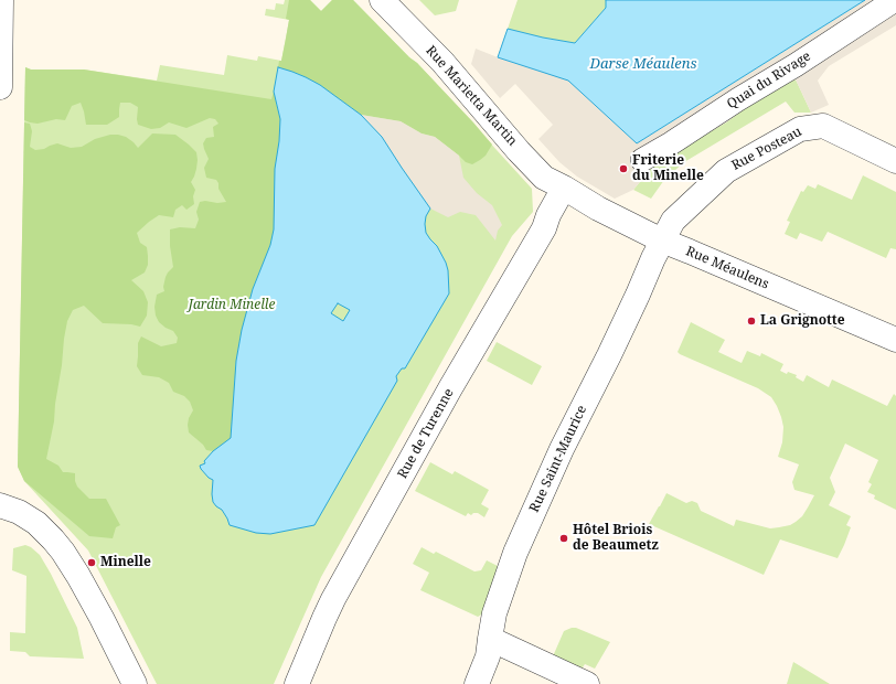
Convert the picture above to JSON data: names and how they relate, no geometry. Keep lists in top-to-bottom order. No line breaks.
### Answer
{"streets":{"street":["Quai du Rivage","Rue Marietta Martin","Rue Posteau","Rue Méaulens","Rue de Turenne","Rue Saint-Maurice"]},"crossings":[["Rue Marietta Martin","Rue Méaulens"],["Rue Marietta Martin","Rue de Turenne"],["Rue Posteau","Rue Méaulens"],["Rue Posteau","Rue Saint-Maurice"],["Rue Méaulens","Rue de Turenne"],["Rue Méaulens","Rue Saint-Maurice"]],"water":["Darse Méaulens"],"parks":["Jardin Minelle"],"places":["Friterie du Minelle","La Grignotte","Hôtel Briois de Beaumetz","Minelle"]}
